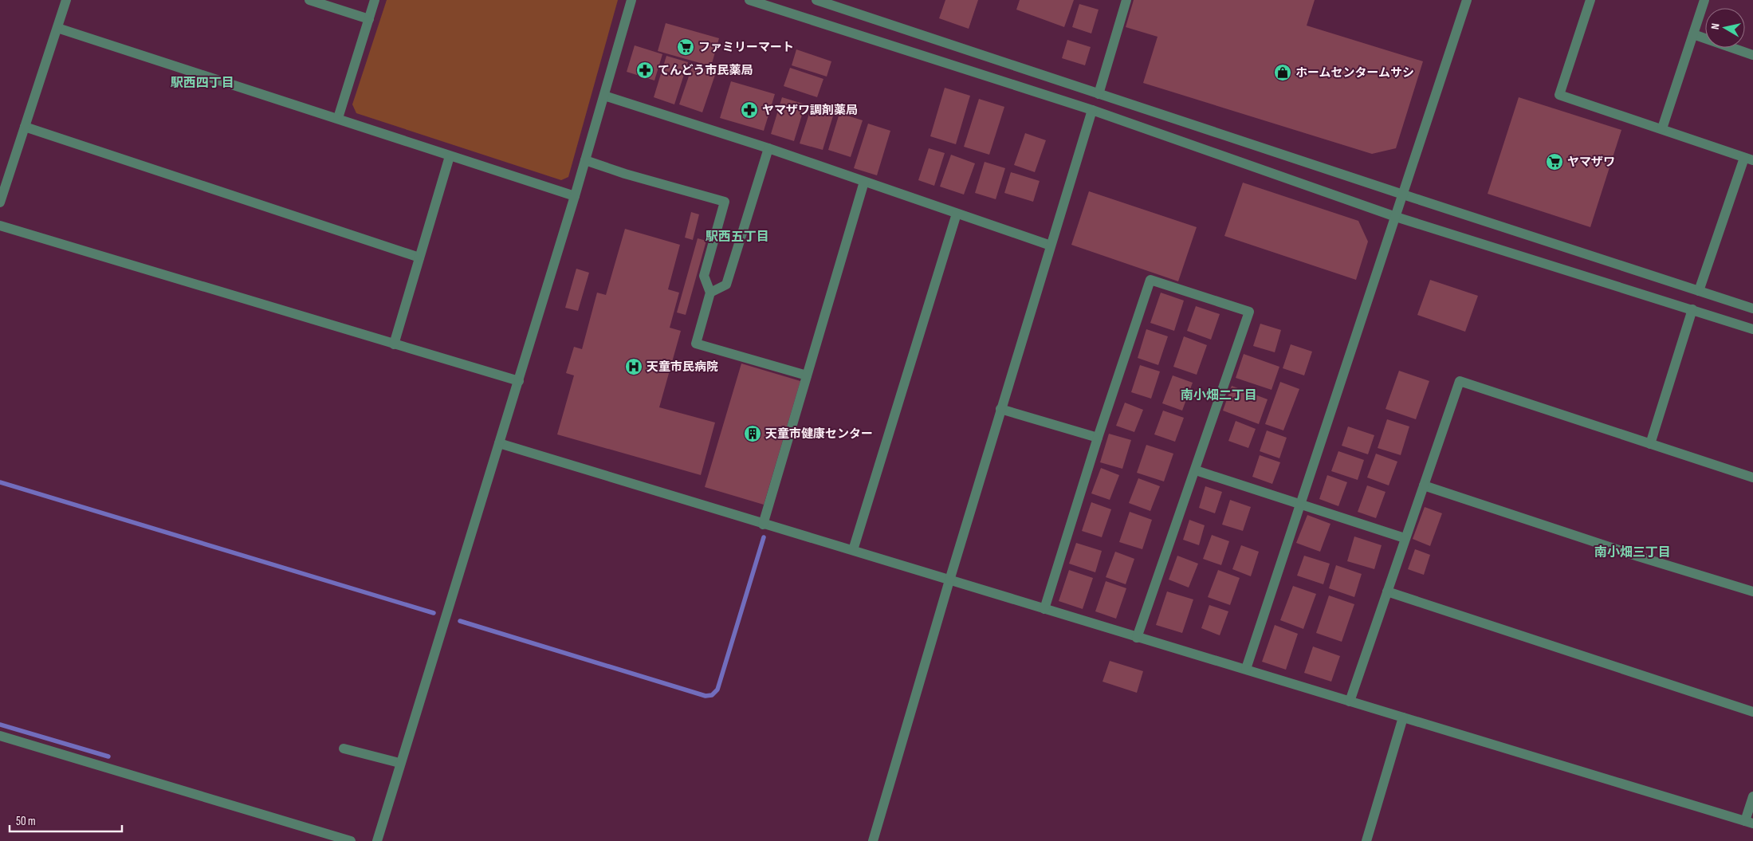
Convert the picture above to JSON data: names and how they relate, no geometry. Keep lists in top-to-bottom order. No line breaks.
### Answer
{"districts":["駅西四丁目","駅西五丁目","南小畑二丁目","南小畑三丁目"],"places":{"supermarket":["ファミリーマート","ヤマザワ"],"pharmacy":["てんどう市民薬局","ヤマザワ調剤薬局"],"shop":["ホームセンタームサシ"],"hospital":["天童市民病院"],"building":["天童市健康センター"]},"scale_bar":"50 m","north":"left"}
